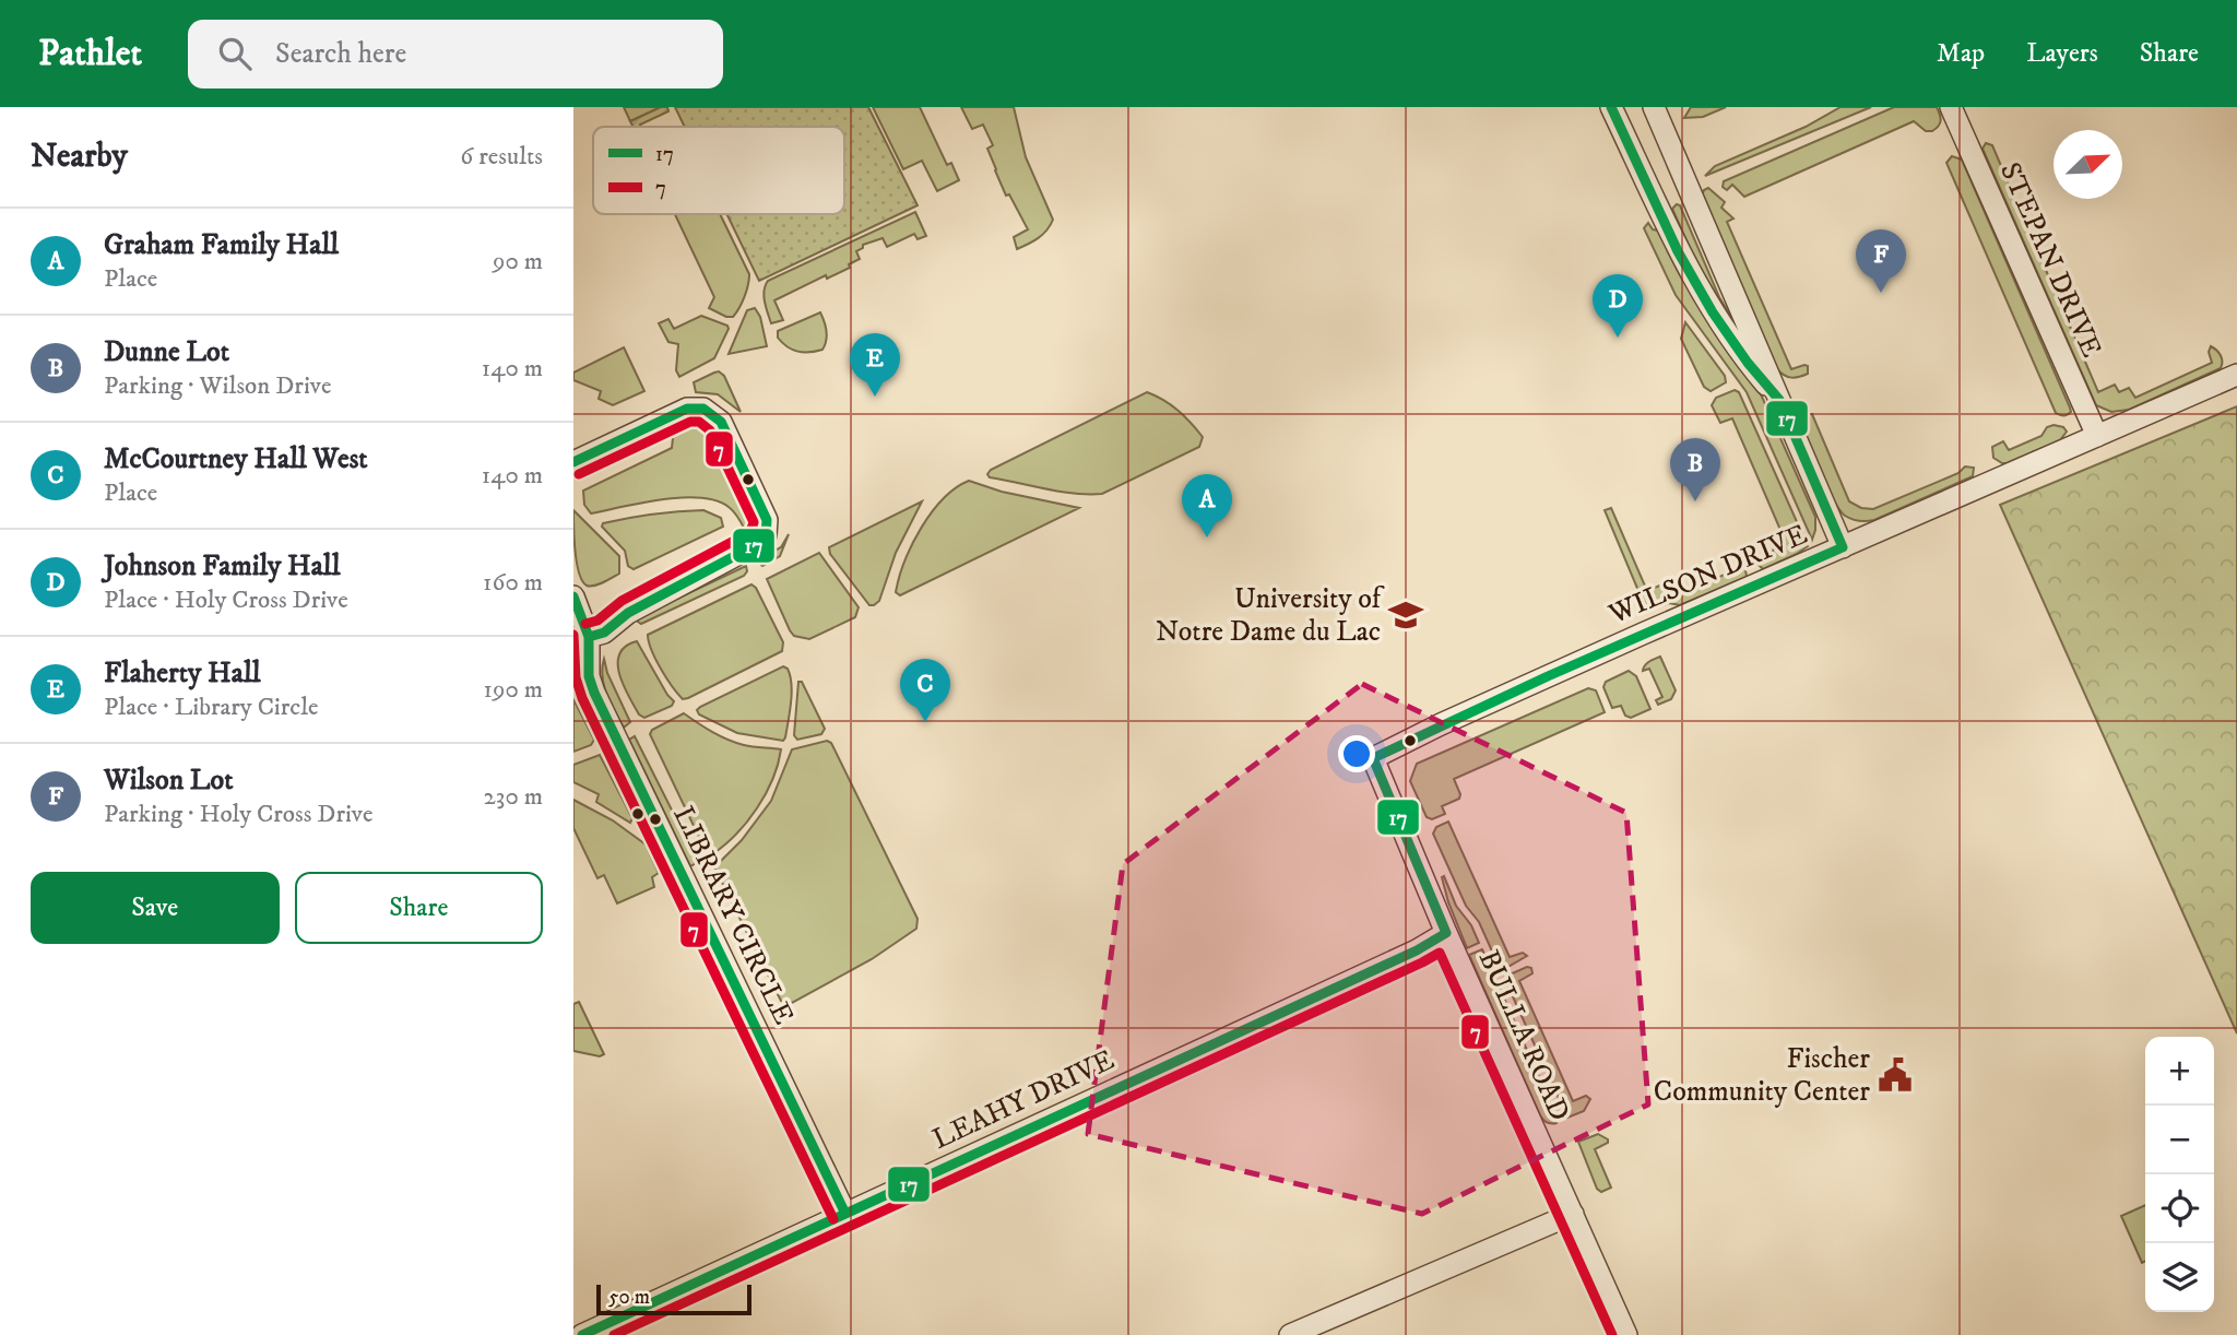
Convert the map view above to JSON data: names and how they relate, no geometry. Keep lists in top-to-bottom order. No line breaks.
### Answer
{"streets":{"street":["STEPAN DRIVE","WILSON DRIVE","LIBRARY CIRCLE","BULLA ROAD","LEAHY DRIVE"]},"crossings":[["STEPAN DRIVE","WILSON DRIVE"],["WILSON DRIVE","BULLA ROAD"],["LIBRARY CIRCLE","LEAHY DRIVE"],["BULLA ROAD","LEAHY DRIVE"]],"places":{"school or university":["University of Notre Dame du Lac"],"public building":["Fischer Community Center"]},"lines":["transit line 17","transit line 7"],"legend":["17","7"],"scale_bar":"50 m","north":"top right","page":{"header":"Pathlet","search":"Search here","nav":["Map","Layers","Share"],"heading":["Nearby","6 results"],"list":[{"mark":"A","name":"Graham Family Hall","note":"Place","value":"90 m"},{"mark":"B","name":"Dunne Lot","note":"Parking · Wilson Drive","value":"140 m"},{"mark":"C","name":"McCourtney Hall West","note":"Place","value":"140 m"},{"mark":"D","name":"Johnson Family Hall","note":"Place · Holy Cross Drive","value":"160 m"},{"mark":"E","name":"Flaherty Hall","note":"Place · Library Circle","value":"190 m"},{"mark":"F","name":"Wilson Lot","note":"Parking · Holy Cross Drive","value":"230 m"}],"pins":["F","D","E","B","A","C"],"buttons":["Save","Share"],"map_buttons":["+","−"],"scale":"50 m"}}
